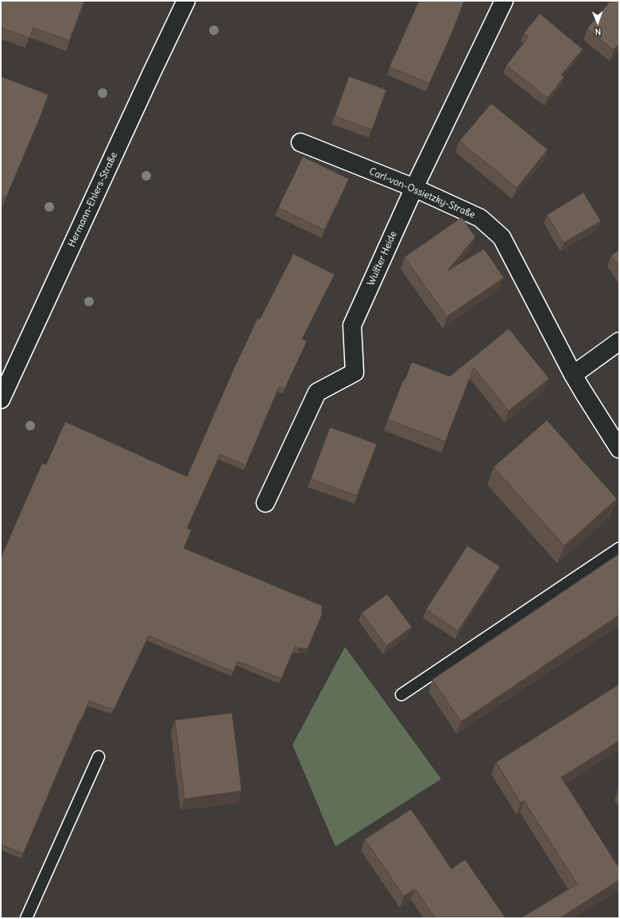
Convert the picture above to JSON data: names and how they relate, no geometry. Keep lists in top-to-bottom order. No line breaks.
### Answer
{"streets":{"street":["Carl-von-Ossietzky-Straße","Hermann-Ehlers-Straße","Wulfter Heide"]},"crossings":[["Carl-von-Ossietzky-Straße","Wulfter Heide"]],"north":"bottom"}
